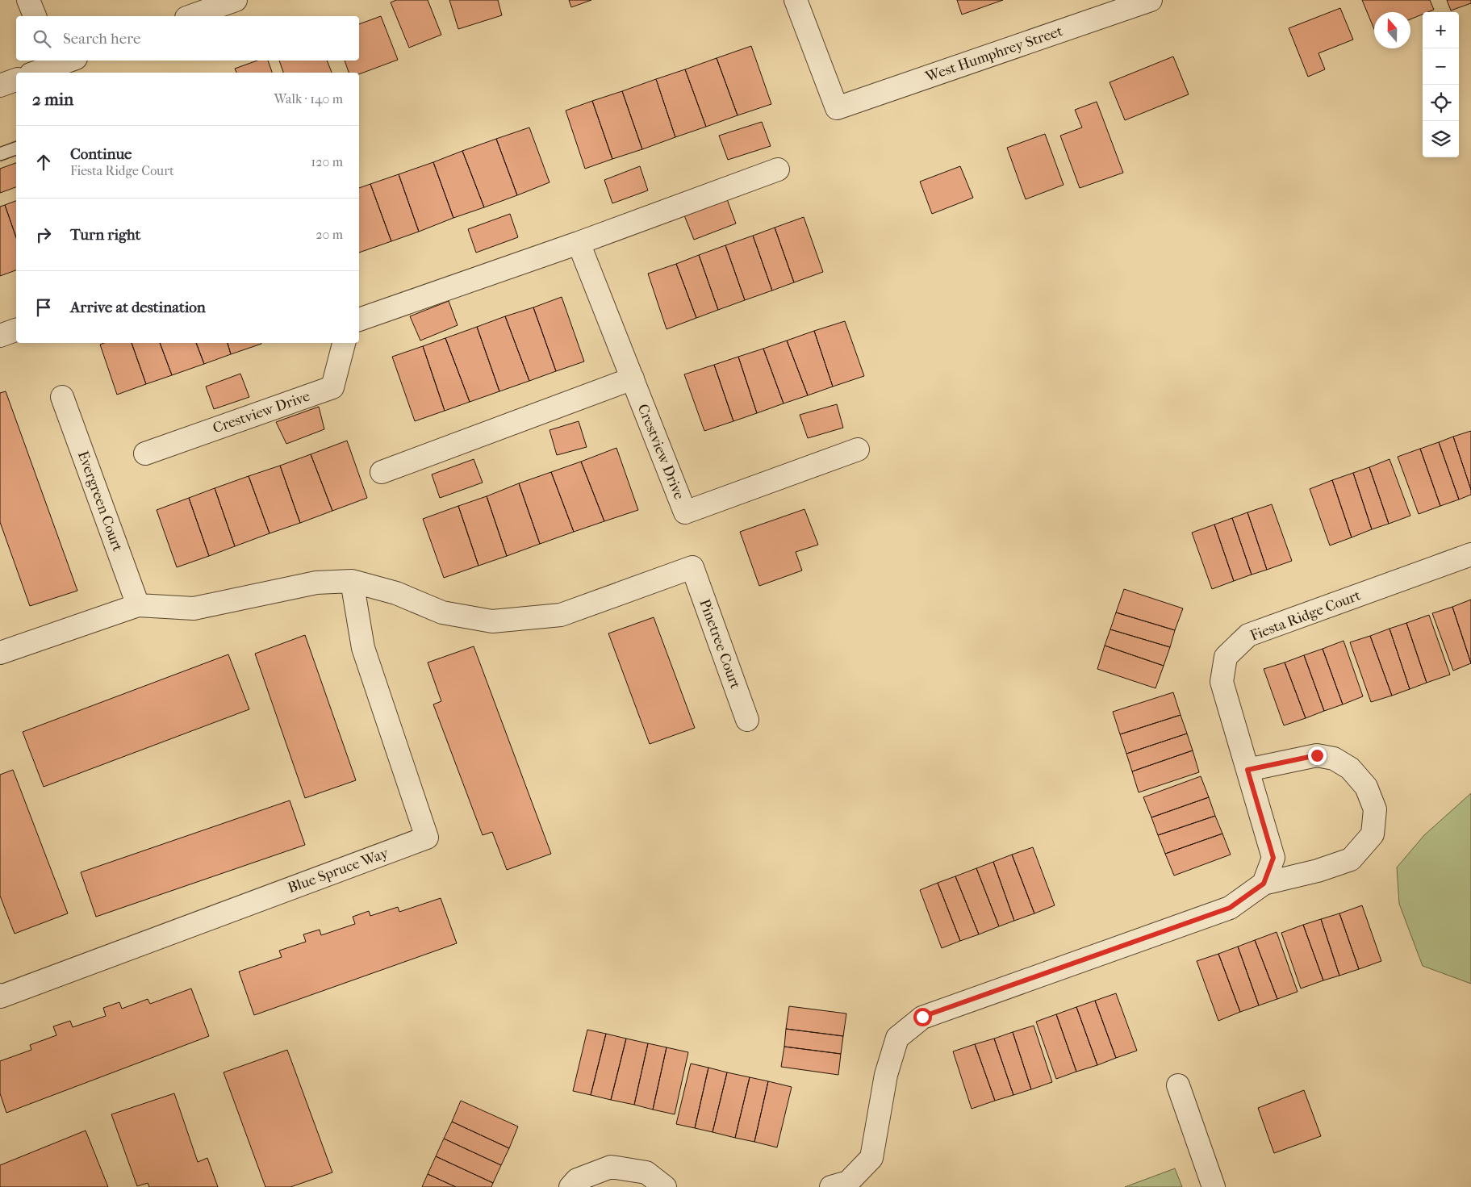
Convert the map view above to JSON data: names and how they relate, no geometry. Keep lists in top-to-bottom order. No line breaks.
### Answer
{"streets":{"street":["West Humphrey Street","Crestview Drive","Evergreen Court","Fiesta Ridge Court","Pinetree Court","Blue Spruce Way"]},"crossings":[["Pinetree Court","Blue Spruce Way"]],"north":"top","page":{"map_buttons":["+","−"],"search":"Search here","heading":["2 min","Walk · 140 m"],"list":[["Continue","Fiesta Ridge Court","120 m"],["Turn right","20 m"],"Arrive at destination"]}}
